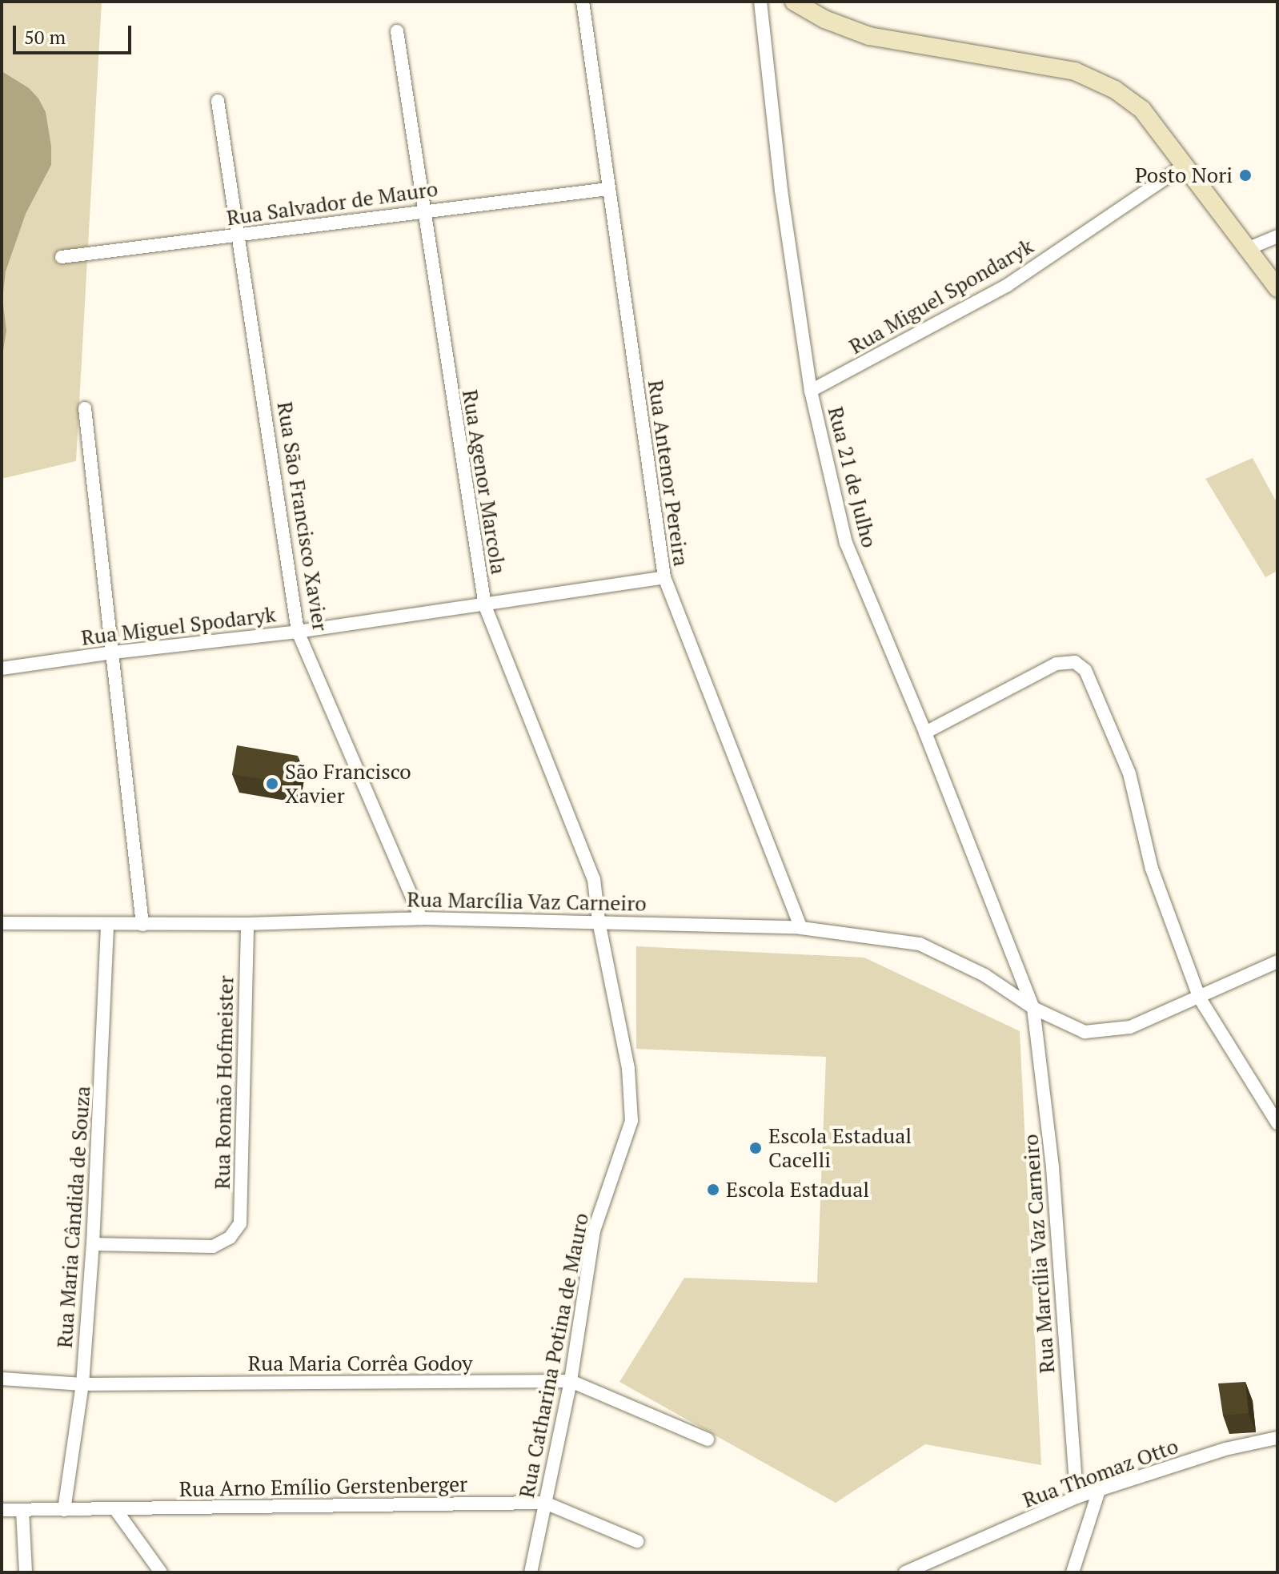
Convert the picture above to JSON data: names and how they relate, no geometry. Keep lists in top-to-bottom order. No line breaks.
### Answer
{"streets":{"street":["Rua Salvador de Mauro","Rua Miguel Spondaryk","Rua Antenor Pereira","Rua 21 de Julho","Rua Agenor Marcola","Rua São Francisco Xavier","Rua Miguel Spodaryk","Rua Marcília Vaz Carneiro","Rua Romão Hofmeister","Rua Maria Cândida de Souza","Rua Catharina Potina de Mauro","Rua Maria Corrêa Godoy","Rua Thomaz Otto","Rua Arno Emílio Gerstenberger"]},"crossings":[["Rua Salvador de Mauro","Rua Antenor Pereira"],["Rua Salvador de Mauro","Rua Agenor Marcola"],["Rua Salvador de Mauro","Rua São Francisco Xavier"],["Rua Miguel Spondaryk","Rua 21 de Julho"],["Rua Antenor Pereira","Rua Miguel Spodaryk"],["Rua Antenor Pereira","Rua Marcília Vaz Carneiro"],["Rua 21 de Julho","Rua Marcília Vaz Carneiro"],["Rua Agenor Marcola","Rua Miguel Spodaryk"],["Rua Agenor Marcola","Rua Marcília Vaz Carneiro"],["Rua Agenor Marcola","Rua Catharina Potina de Mauro"],["Rua São Francisco Xavier","Rua Miguel Spodaryk"],["Rua São Francisco Xavier","Rua Marcília Vaz Carneiro"],["Rua Marcília Vaz Carneiro","Rua Romão Hofmeister"],["Rua Marcília Vaz Carneiro","Rua Maria Cândida de Souza"],["Rua Marcília Vaz Carneiro","Rua Catharina Potina de Mauro"],["Rua Marcília Vaz Carneiro","Rua Thomaz Otto"],["Rua Romão Hofmeister","Rua Maria Cândida de Souza"],["Rua Maria Cândida de Souza","Rua Maria Corrêa Godoy"],["Rua Maria Cândida de Souza","Rua Arno Emílio Gerstenberger"],["Rua Catharina Potina de Mauro","Rua Maria Corrêa Godoy"],["Rua Catharina Potina de Mauro","Rua Arno Emílio Gerstenberger"]],"places":["Posto Nori","São Francisco Xavier","Escola Estadual Cacelli","Escola Estadual"],"scale_bar":"50 m"}
